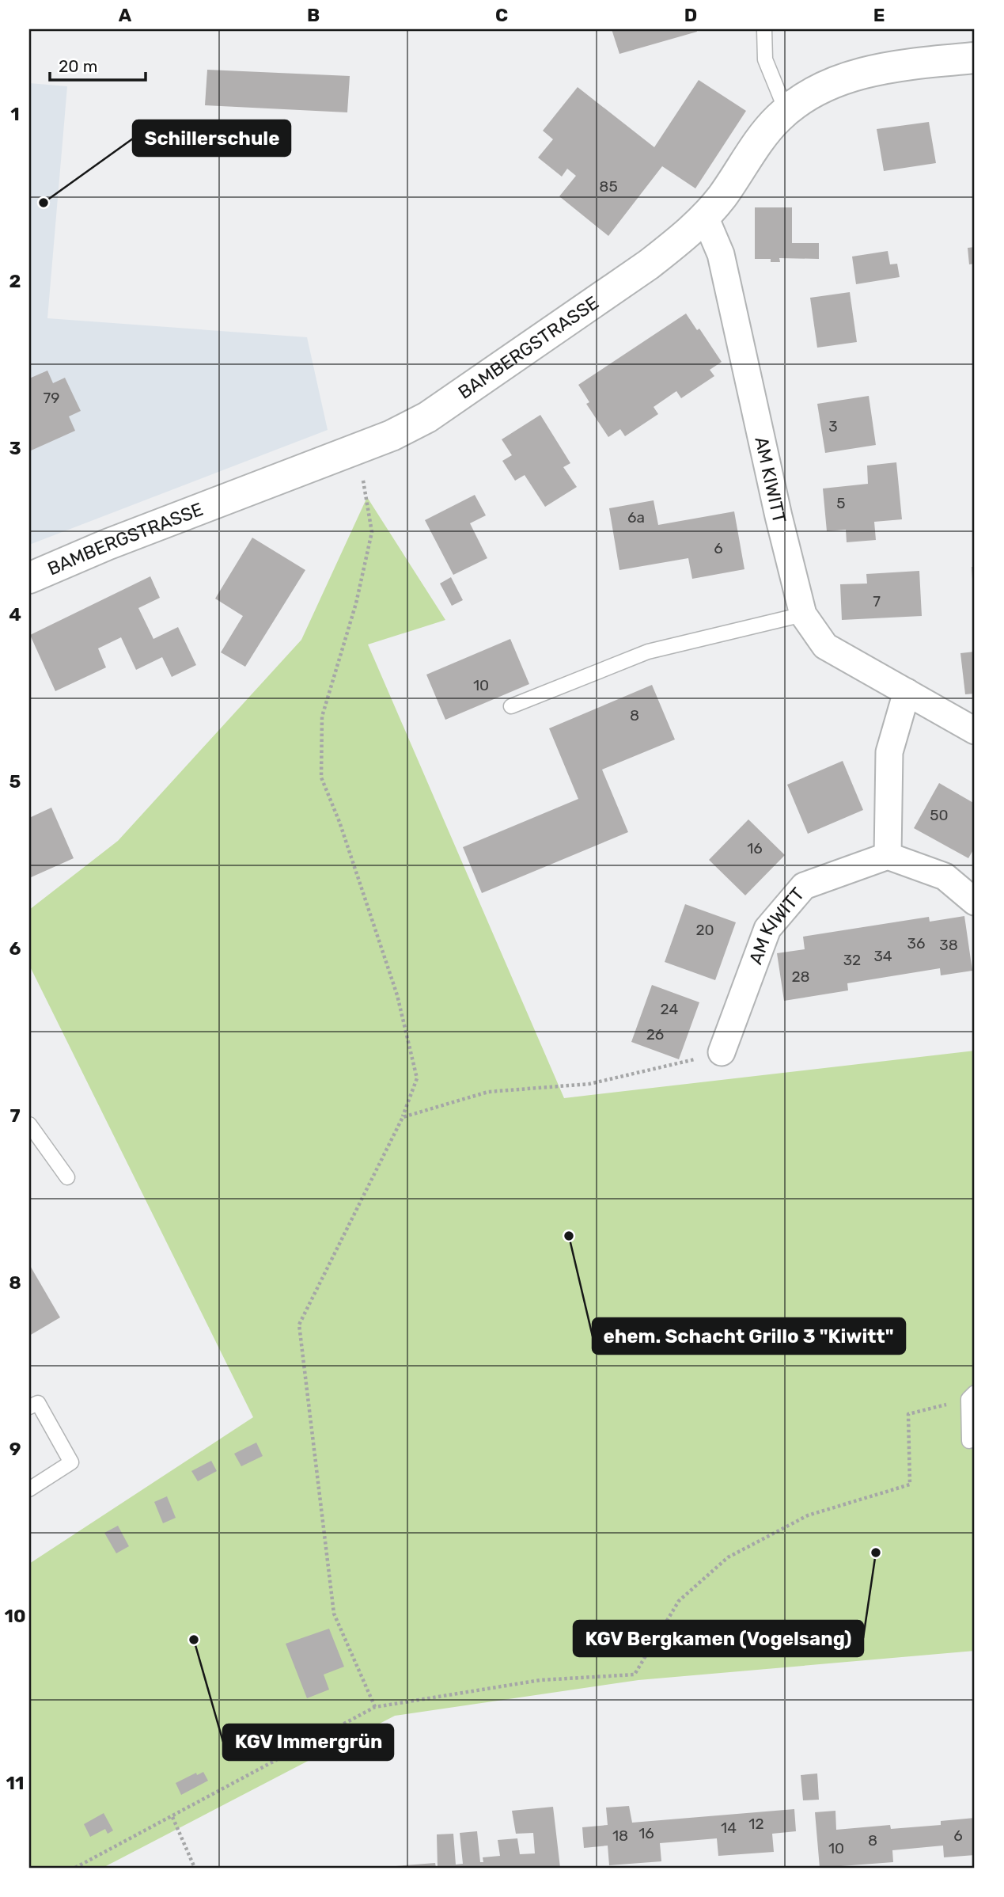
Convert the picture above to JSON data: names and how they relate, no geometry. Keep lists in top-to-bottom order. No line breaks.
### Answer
{"streets":{"street":["BAMBERGSTRASSE","AM KIWITT"]},"crossings":[["BAMBERGSTRASSE","AM KIWITT"]],"places":["Schillerschule","ehem. Schacht Grillo 3 \"Kiwitt\"","KGV Bergkamen (Vogelsang)","KGV Immergrün"],"house_numbers":["85","79","3","5","6a","6","7","10","8","50","16","20","36","38","34","32","28","24","26","12","14","16","18","6","8","10"],"scale_bar":"20 m","grid":{"columns":["A","B","C","D","E"],"rows":["1","2","3","4","5","6","7","8","9","10","11"]}}
